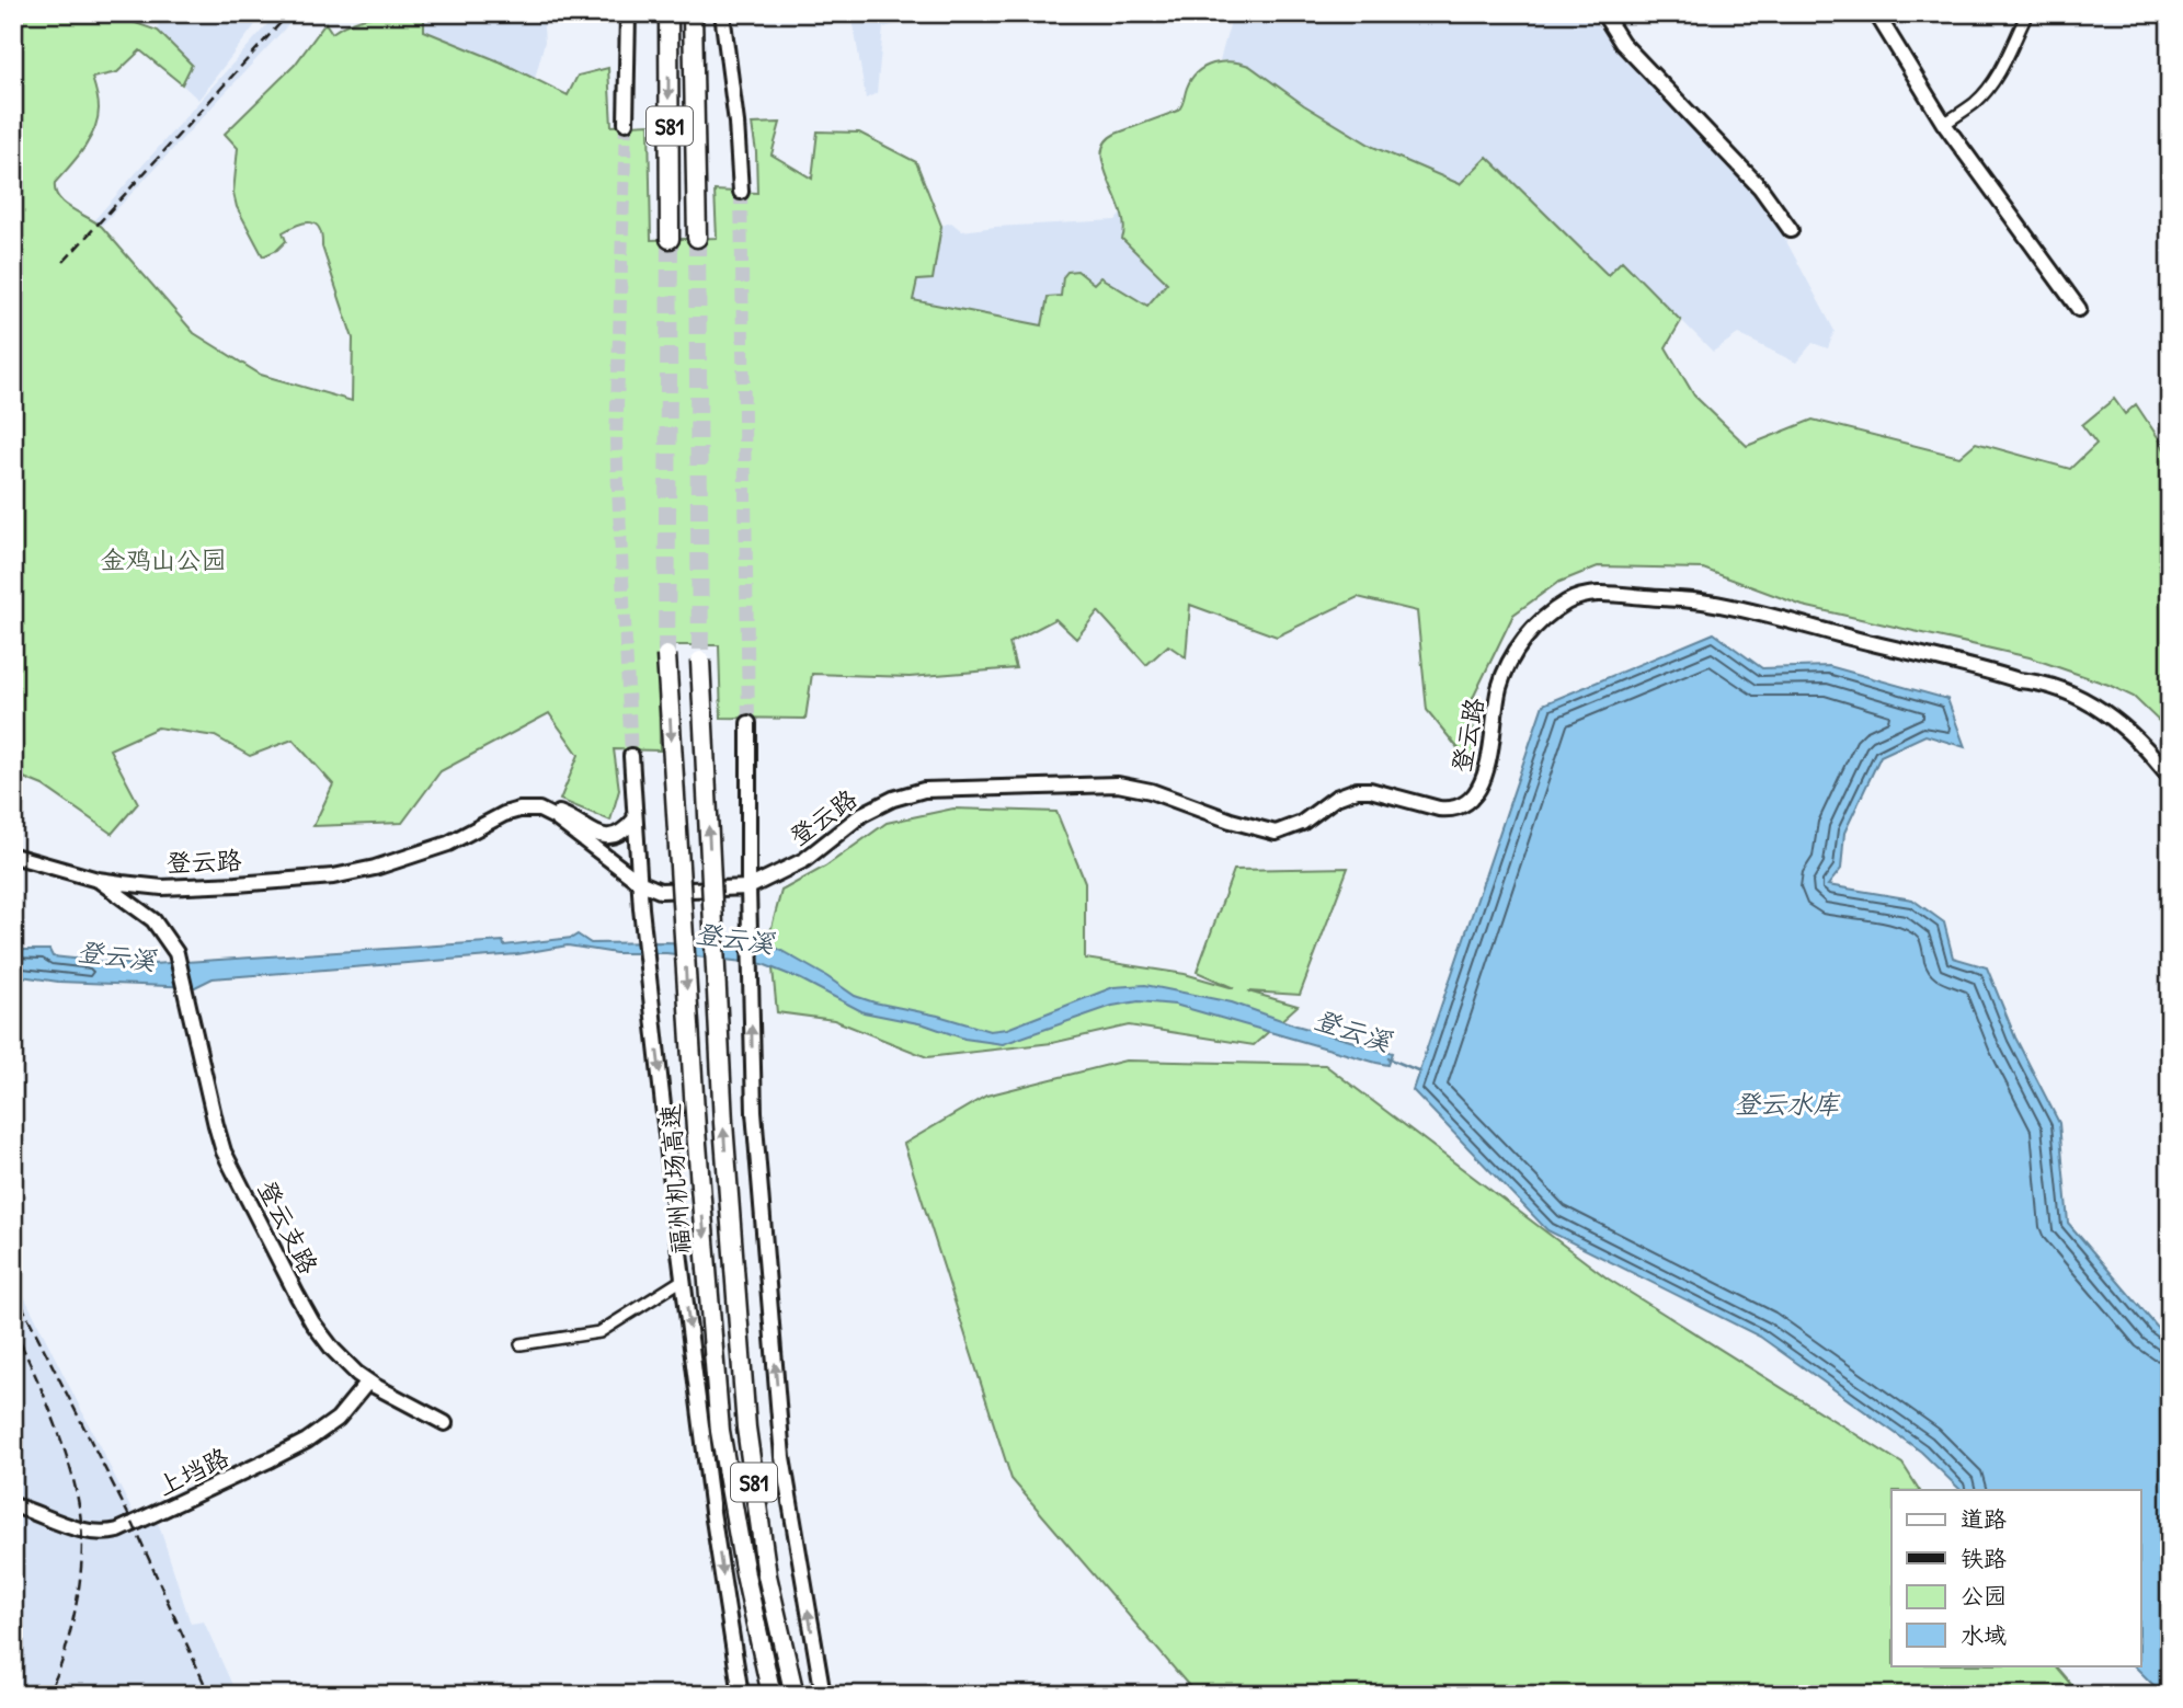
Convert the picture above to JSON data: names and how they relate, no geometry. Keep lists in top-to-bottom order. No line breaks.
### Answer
{"streets":{"highway":["S81","福州机场高速"],"street":["登云路","登云支路","上垱路"]},"crossings":[["登云路","登云支路"],["登云支路","上垱路"]],"water":["登云溪","登云水库"],"parks":["金鸡山公园"],"legend":["道路","铁路","公园","水域"]}
